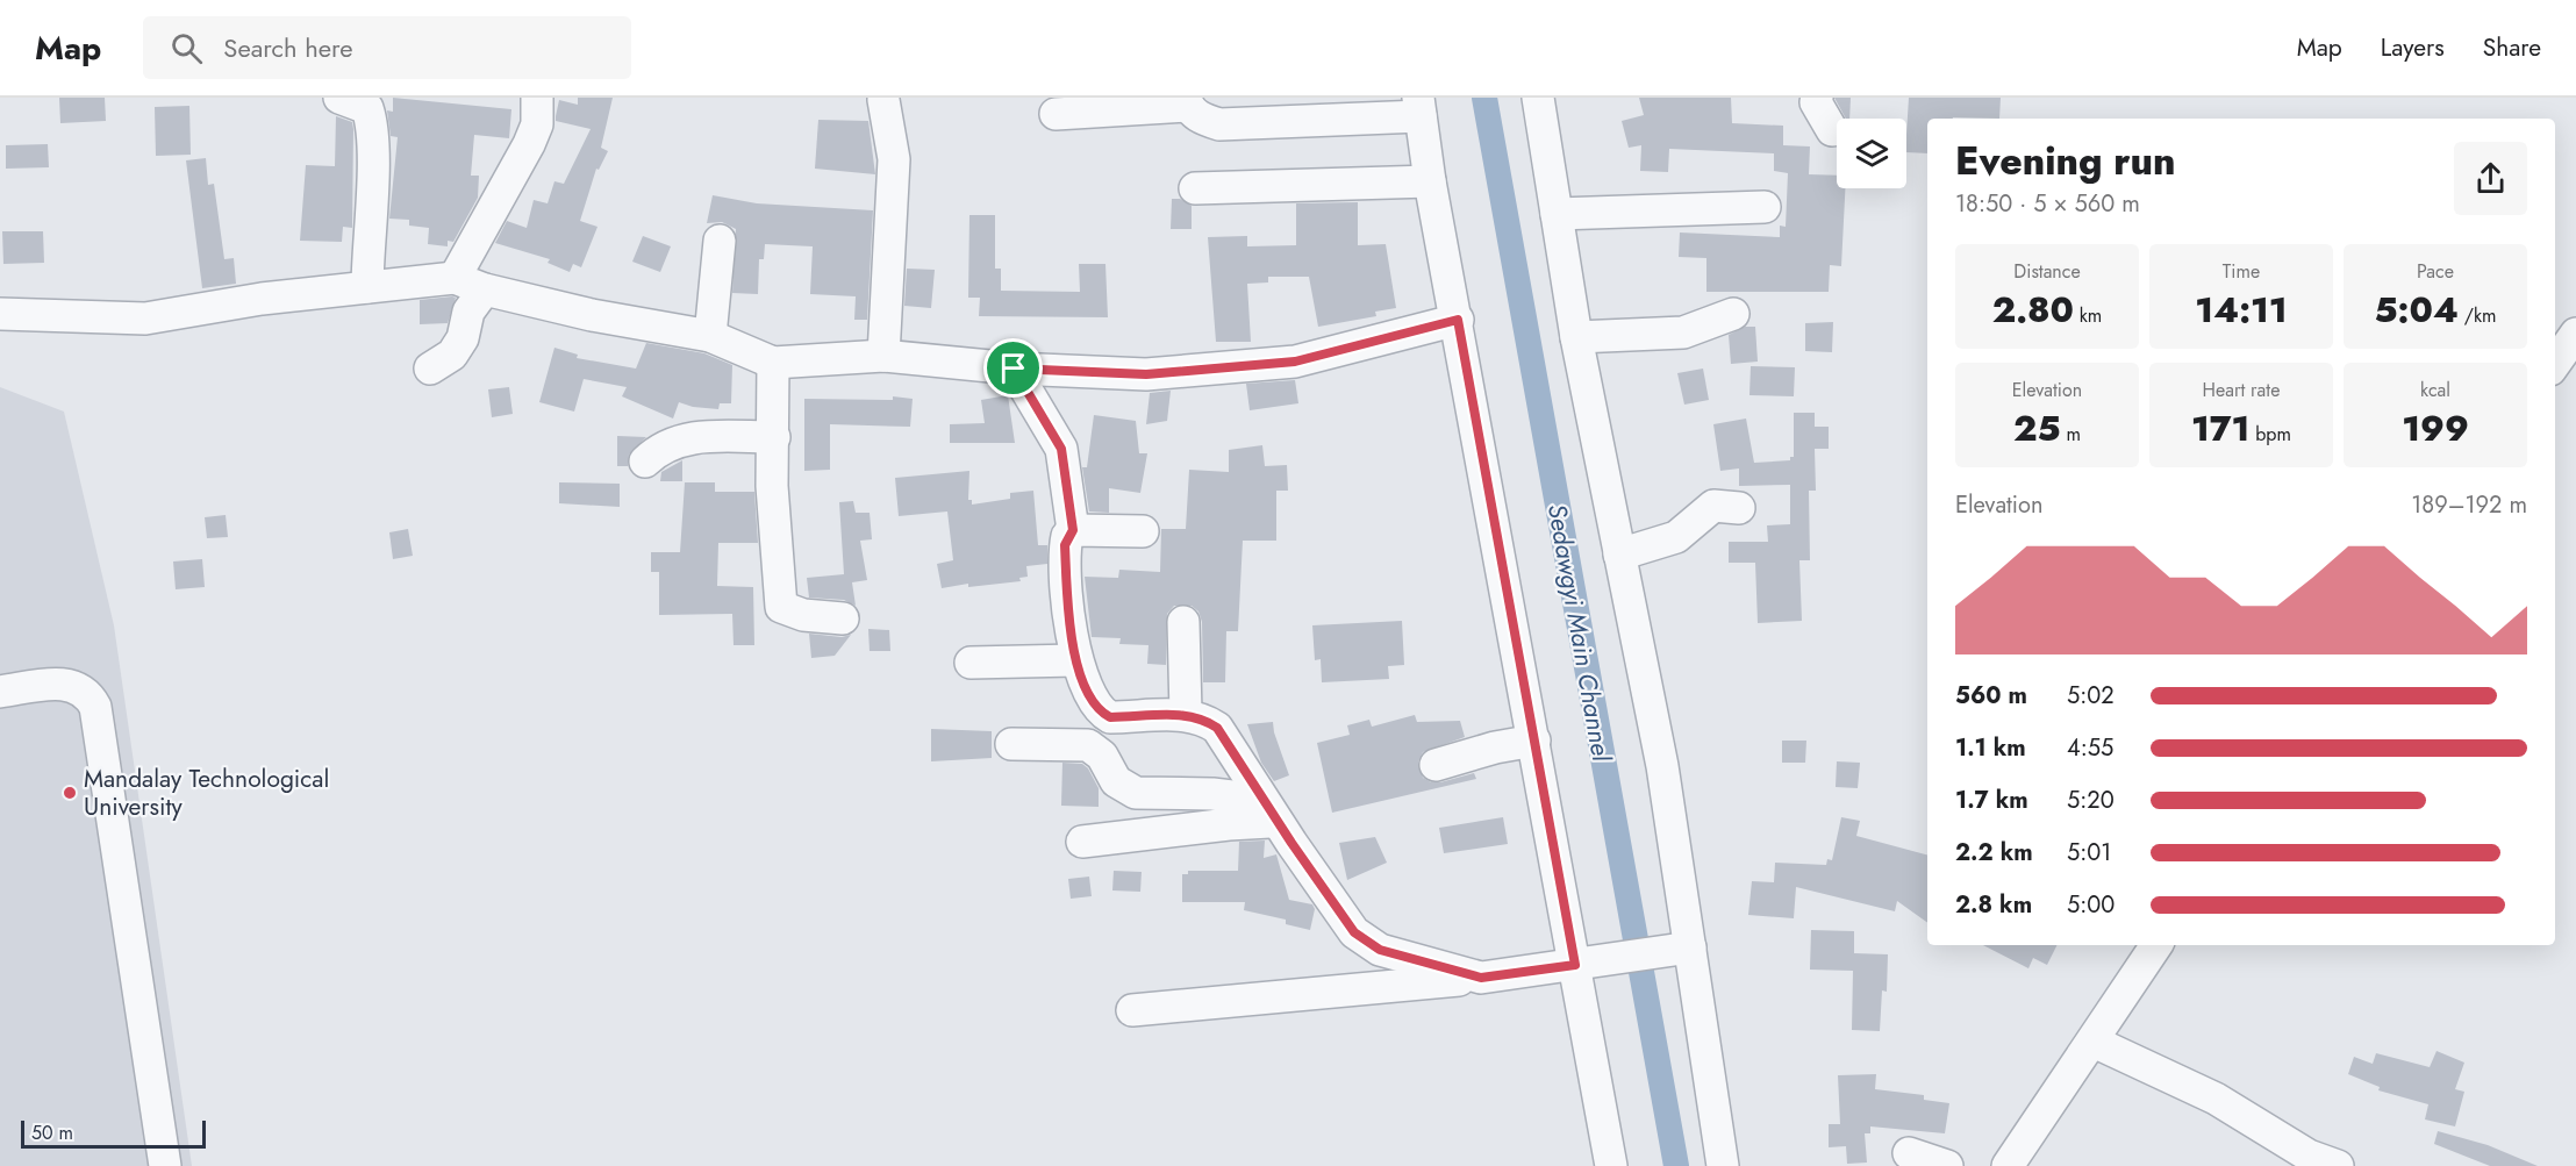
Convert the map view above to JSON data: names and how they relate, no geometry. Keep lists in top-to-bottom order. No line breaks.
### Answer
{"water":["Sedawgyi Main Channel"],"places":["Mandalay Technological University"],"scale_bar":"50 m","page":{"header":"Map","search":"Search here","nav":["Map","Layers","Share"],"heading":["Evening run","18:50 · 5 × 560 m"],"stats":[["Distance","2.80 km"],["Time","14:11"],["Pace","5:04 /km"],["Elevation","25 m"],["Heart rate","171 bpm"],["kcal","199"]],"chart":["Elevation","189–192 m"],"list":[{"name":"560 m","note":"5:02"},{"name":"1.1 km","note":"4:55"},{"name":"1.7 km","note":"5:20"},{"name":"2.2 km","note":"5:01"},{"name":"2.8 km","note":"5:00"}],"scale":"50 m"}}
